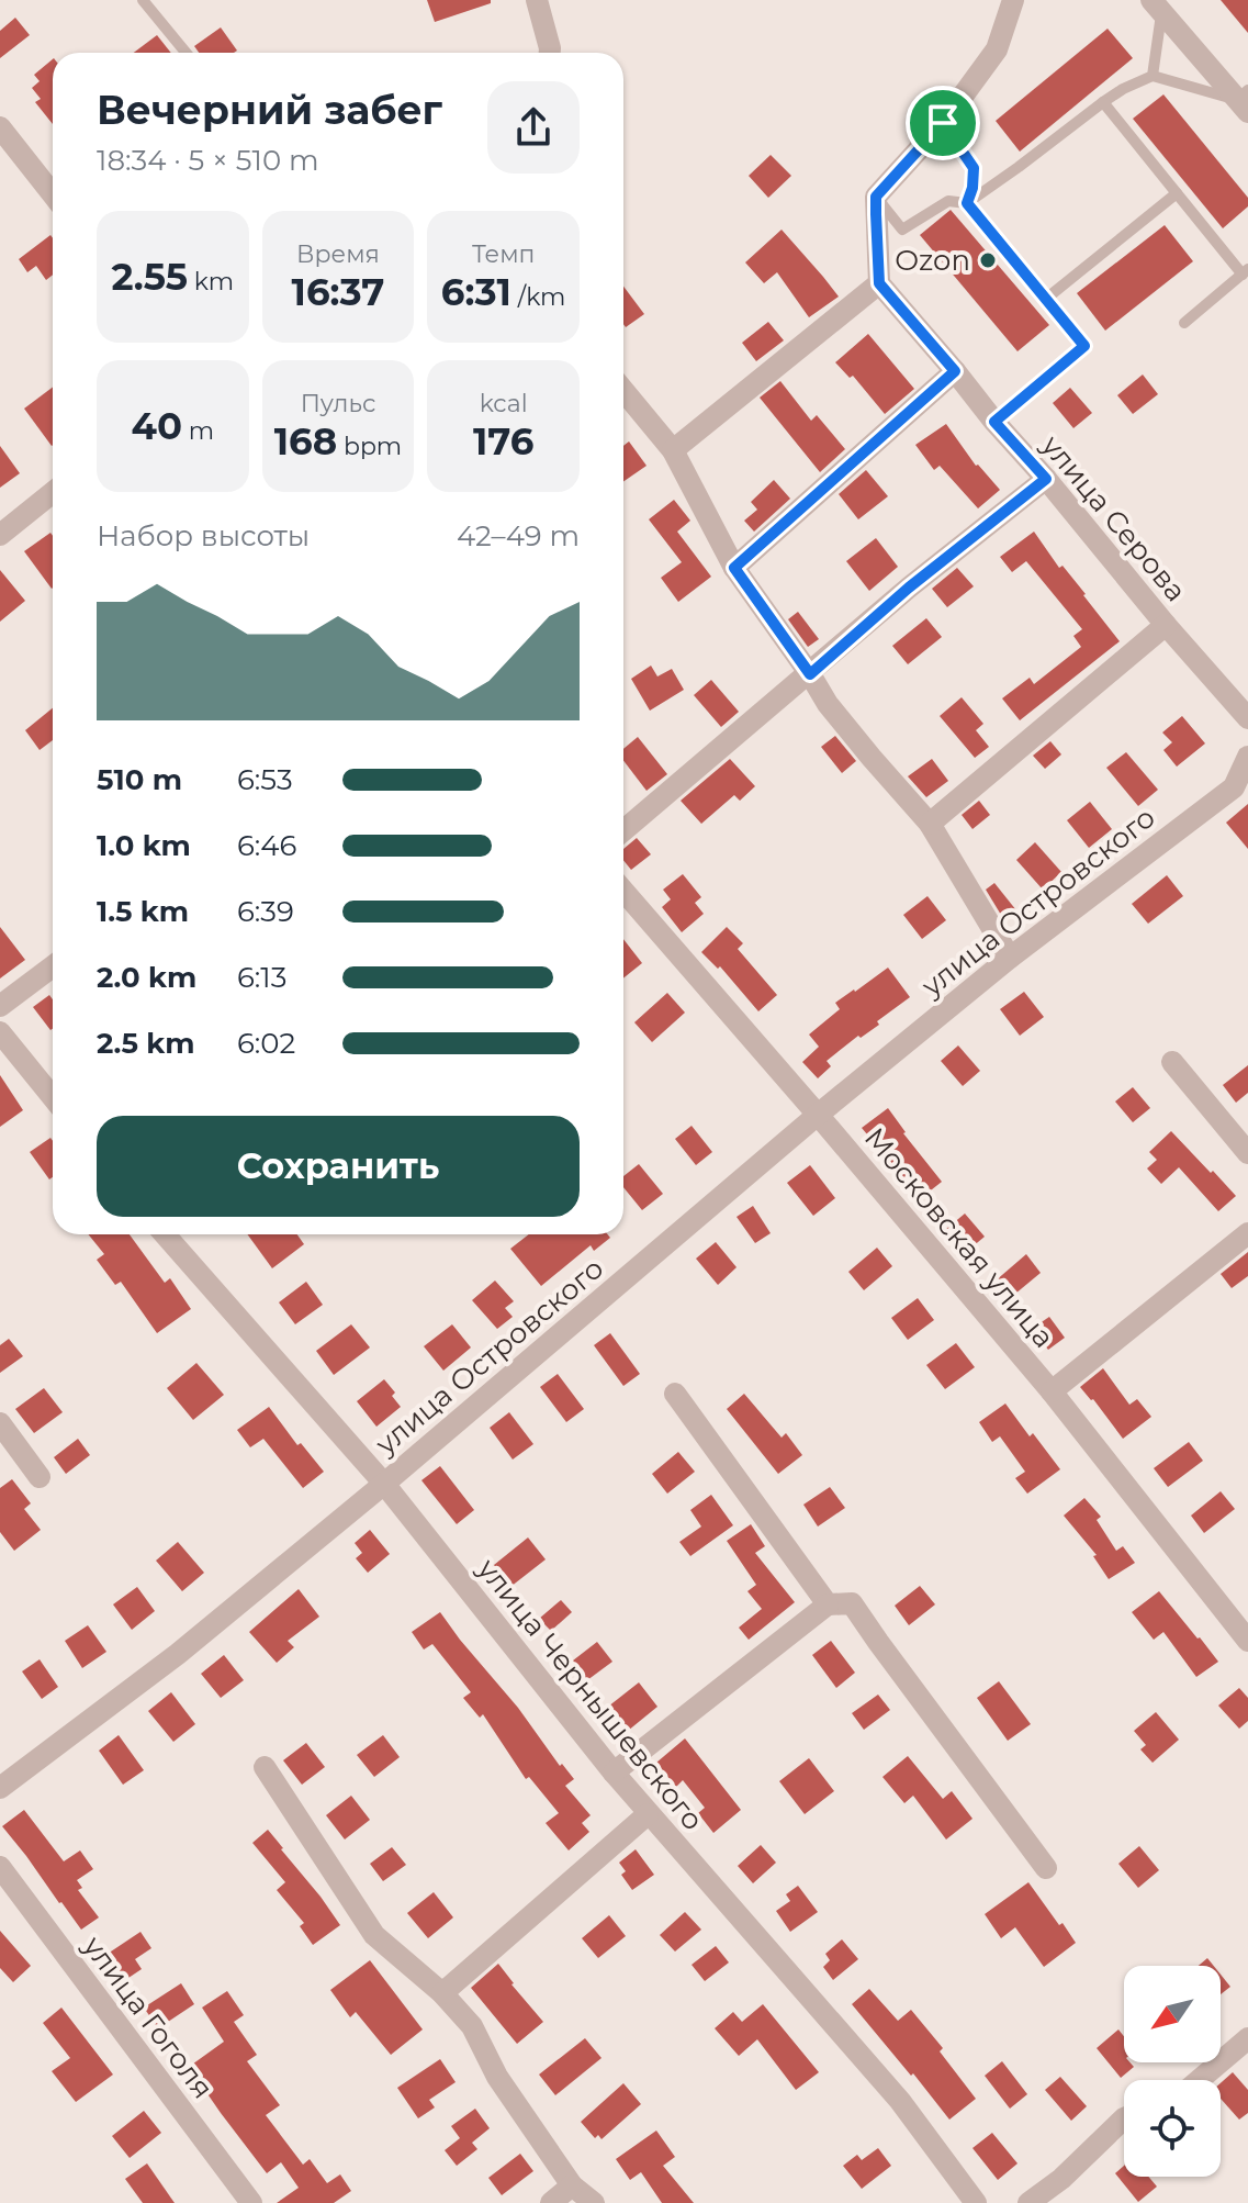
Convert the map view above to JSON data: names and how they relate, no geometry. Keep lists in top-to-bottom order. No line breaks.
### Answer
{"streets":{"street":["улица Серова","улица Островского","Московская улица","улица Чернышевского","улица Гоголя"]},"crossings":[["улица Островского","Московская улица"],["улица Островского","улица Чернышевского"]],"places":["Ozon"],"north":"bottom left","page":{"heading":["Вечерний забег","18:34 · 5 × 510 m"],"stats":[["2.55 km"],["Время","16:37"],["Темп","6:31 /km"],["40 m"],["Пульс","168 bpm"],["kcal","176"]],"chart":["Набор высоты","42–49 m"],"list":[{"name":"510 m","note":"6:53"},{"name":"1.0 km","note":"6:46"},{"name":"1.5 km","note":"6:39"},{"name":"2.0 km","note":"6:13"},{"name":"2.5 km","note":"6:02"}],"buttons":"Сохранить"}}
